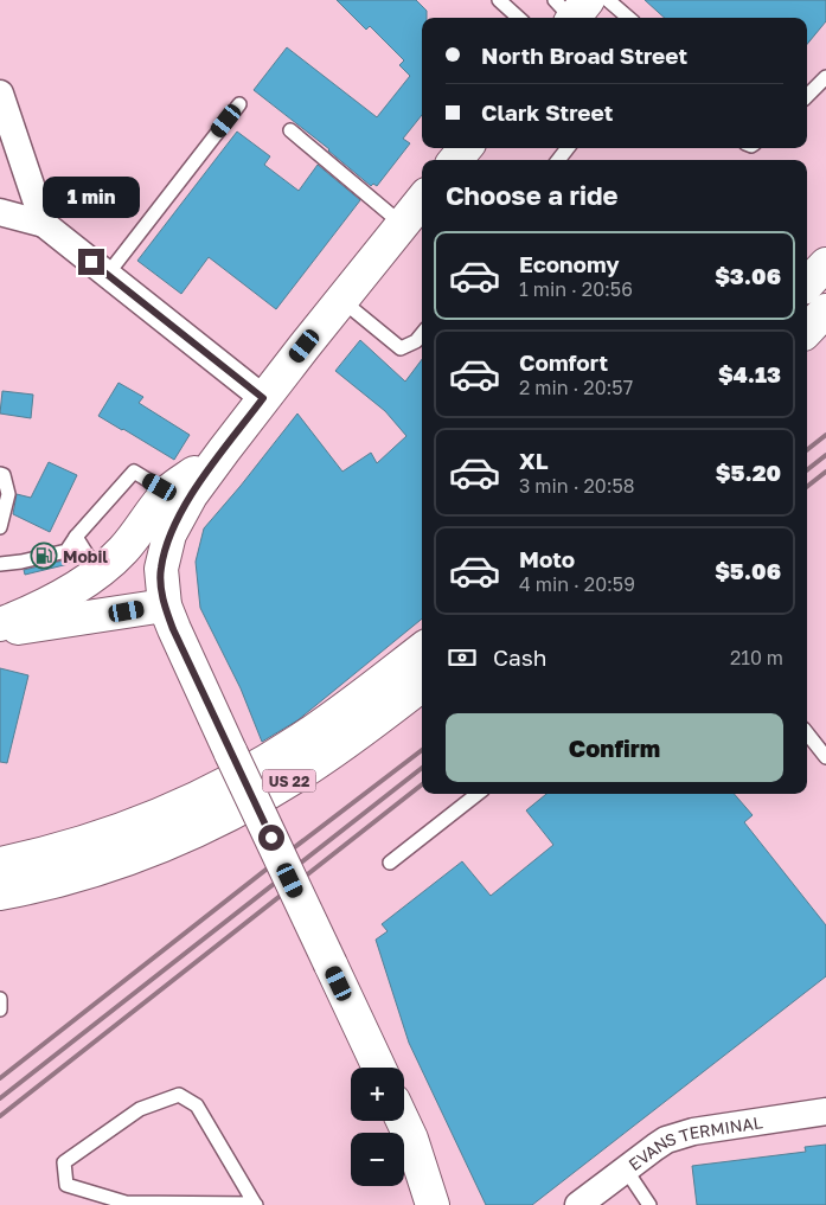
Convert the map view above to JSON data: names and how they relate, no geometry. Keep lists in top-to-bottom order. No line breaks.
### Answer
{"streets":{"main road":["US 22"],"street":["EVANS TERMINAL"]},"places":{"fuel station":["Mobil"]},"page":{"banner":["North Broad Street","Clark Street"],"heading":"Choose a ride","bubble":"1 min","list":[{"name":"Economy","note":"1 min · 20:56","value":"$3.06"},{"name":"Comfort","note":"2 min · 20:57","value":"$4.13"},{"name":"XL","note":"3 min · 20:58","value":"$5.20"},{"name":"Moto","note":"4 min · 20:59","value":"$5.06"}],"pay":["Cash","210 m"],"buttons":"Confirm","map_buttons":["+","−"]}}
